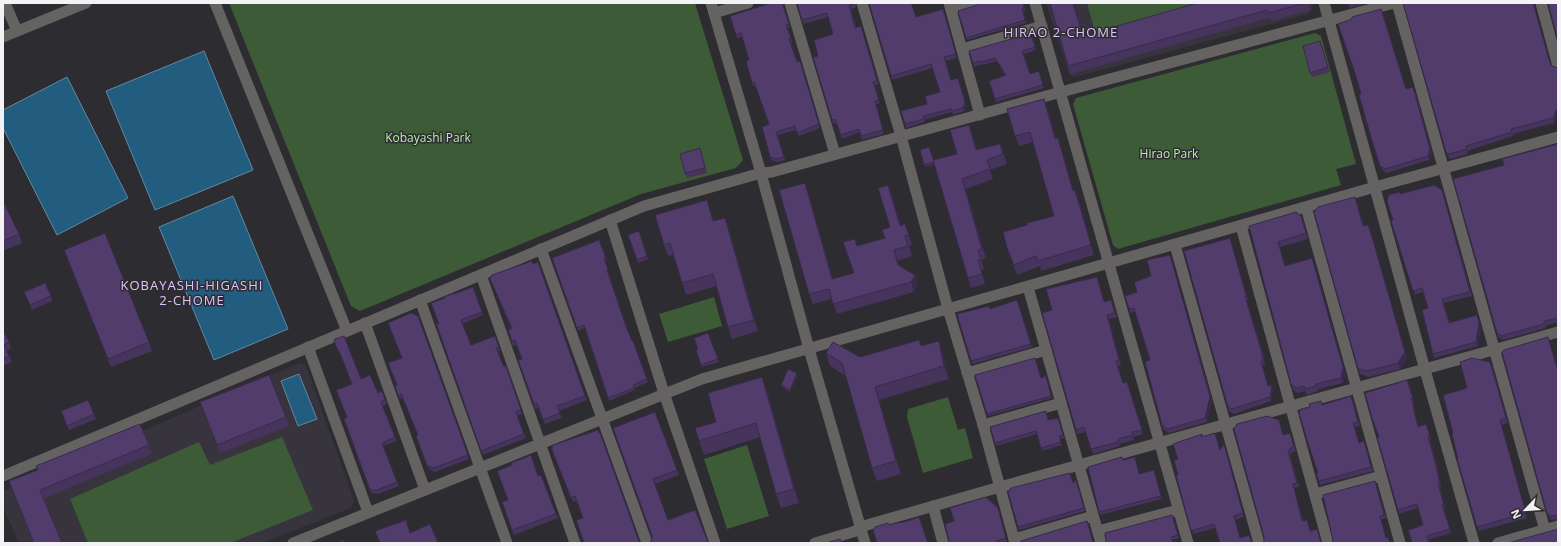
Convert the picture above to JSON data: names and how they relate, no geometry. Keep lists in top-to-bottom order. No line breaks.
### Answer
{"districts":["HIRAO 2-CHOME","KOBAYASHI-HIGASHI 2-CHOME"],"parks":["Kobayashi Park","Hirao Park"],"north":"bottom left"}
